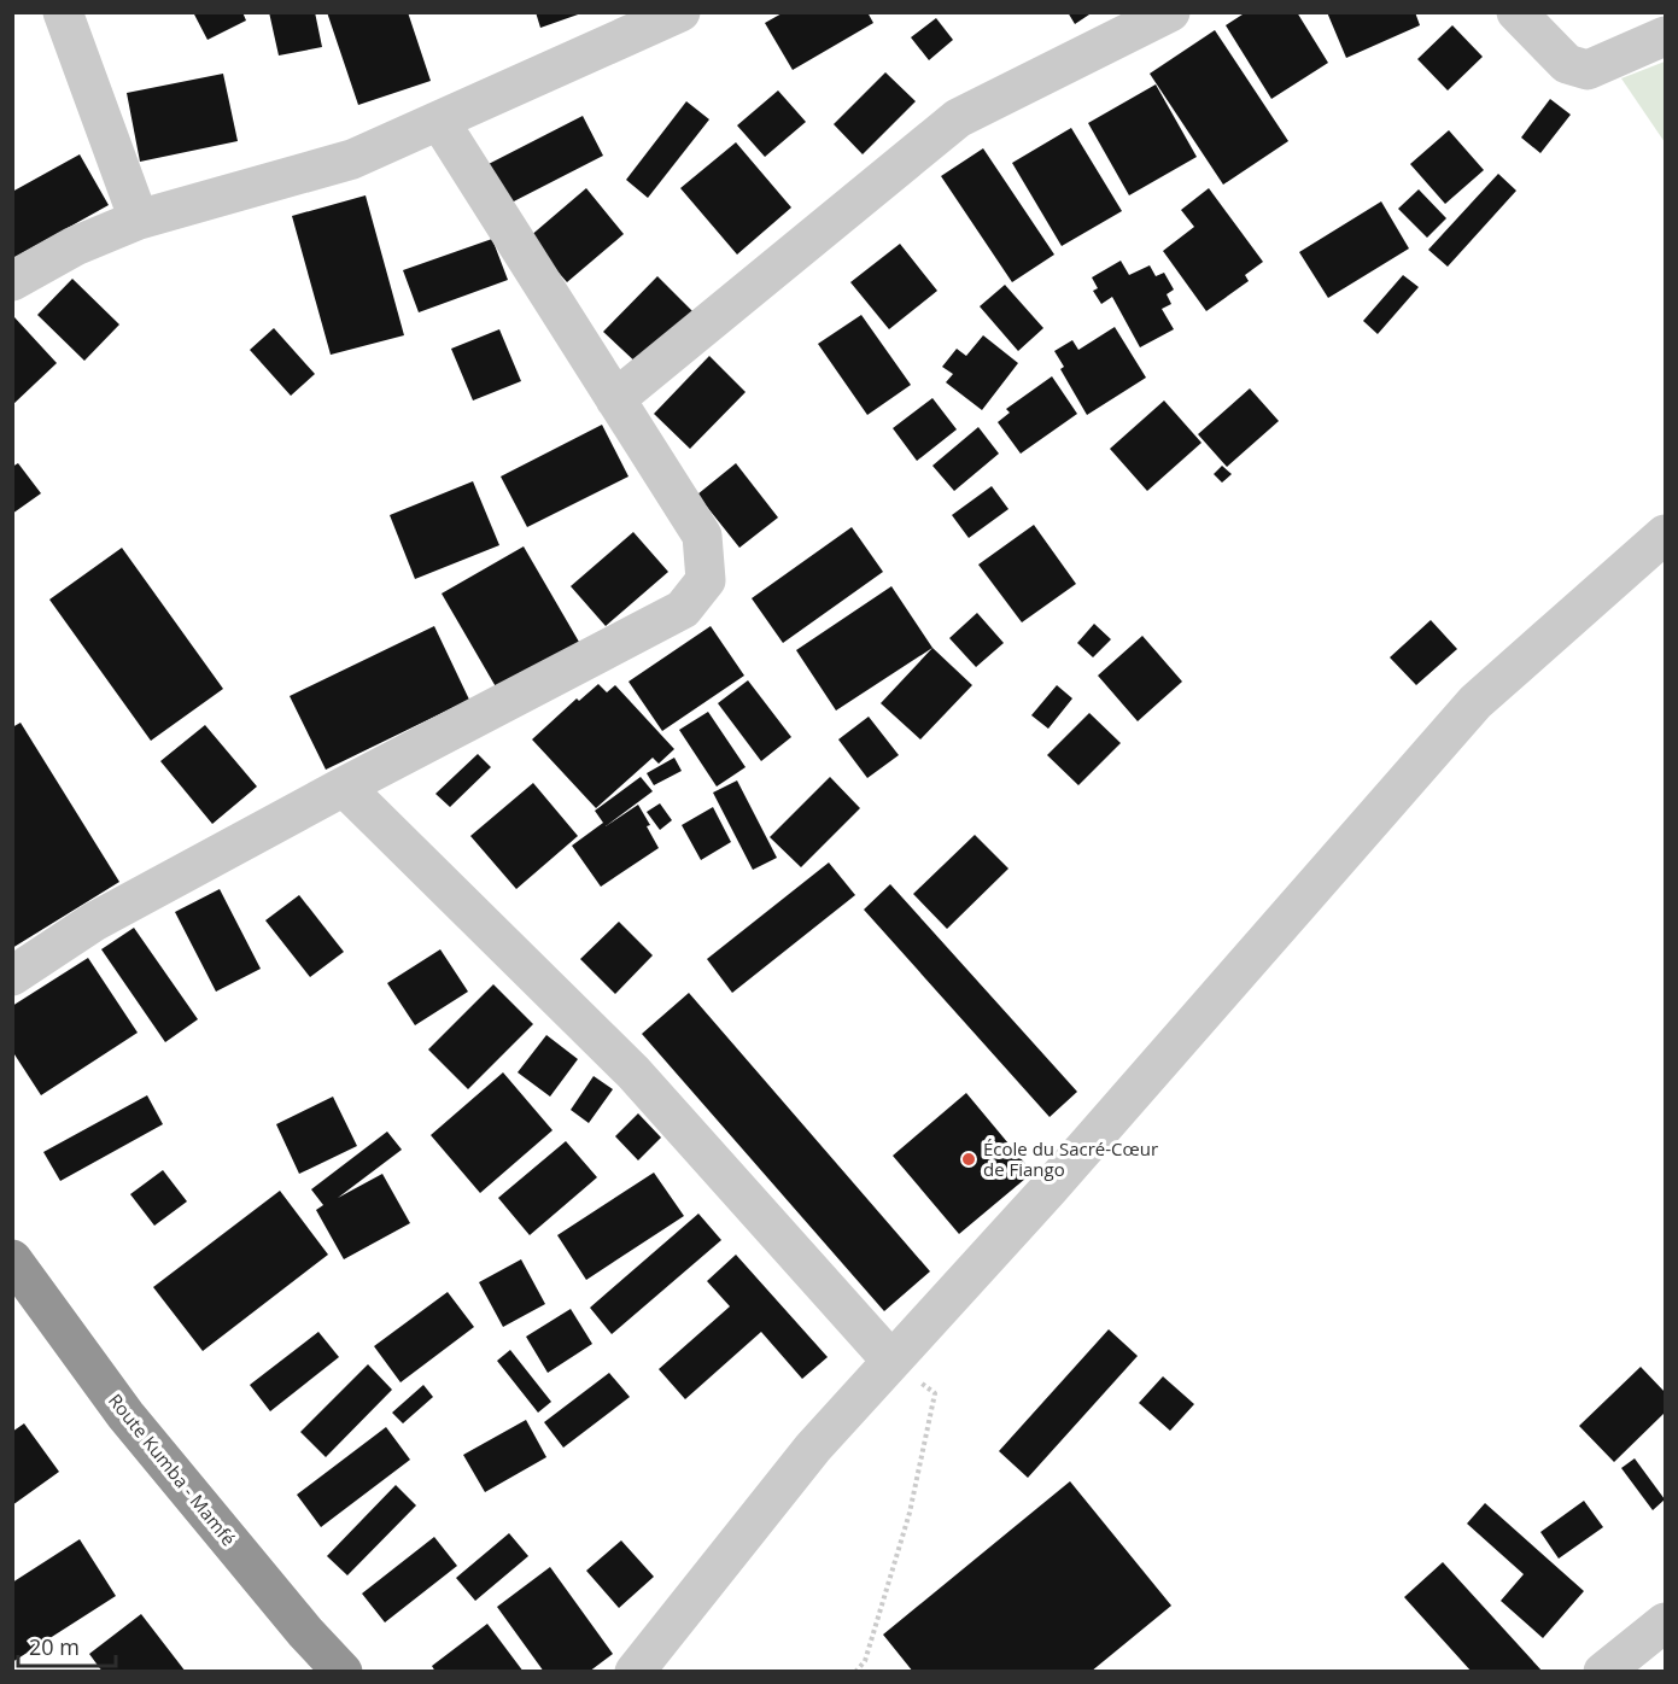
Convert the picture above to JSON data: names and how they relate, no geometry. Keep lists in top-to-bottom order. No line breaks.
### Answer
{"streets":{"highway":["Route Kumba - Mamfé"]},"places":["École du Sacré-Cœur de Fiango"],"scale_bar":"20 m"}
